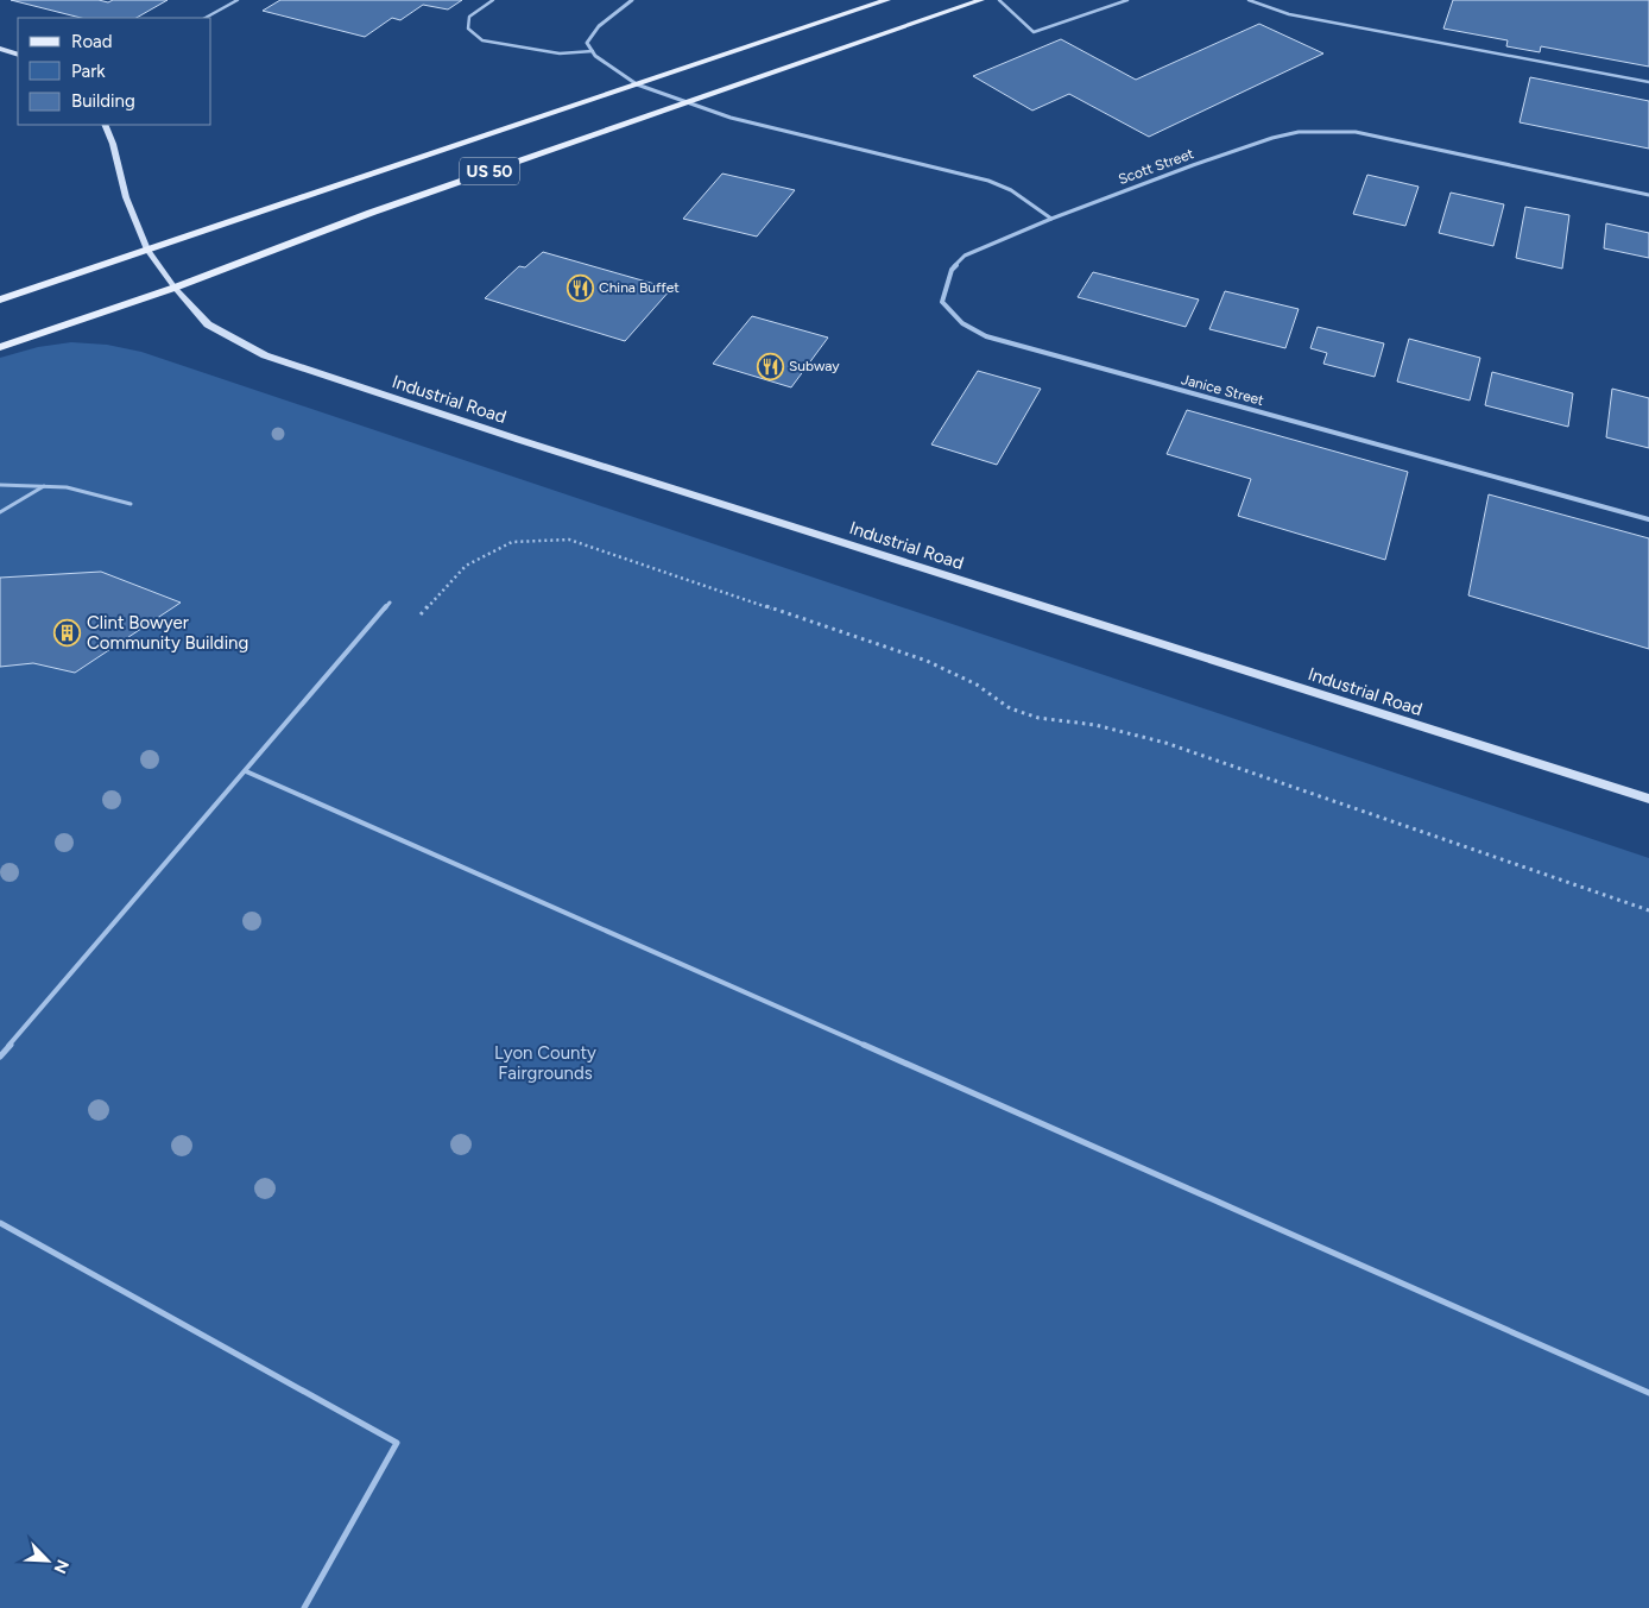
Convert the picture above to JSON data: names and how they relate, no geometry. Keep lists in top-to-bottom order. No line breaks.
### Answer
{"streets":{"main road":["US 50","Industrial Road"],"street":["Scott Street","Janice Street"]},"crossings":[["Scott Street","Janice Street"],["US 50","Industrial Road"]],"parks":["Lyon County Fairgrounds"],"places":{"restaurant":["China Buffet","Subway"],"building":["Clint Bowyer Community Building"]},"legend":["Road","Park","Building"],"north":"bottom right"}
